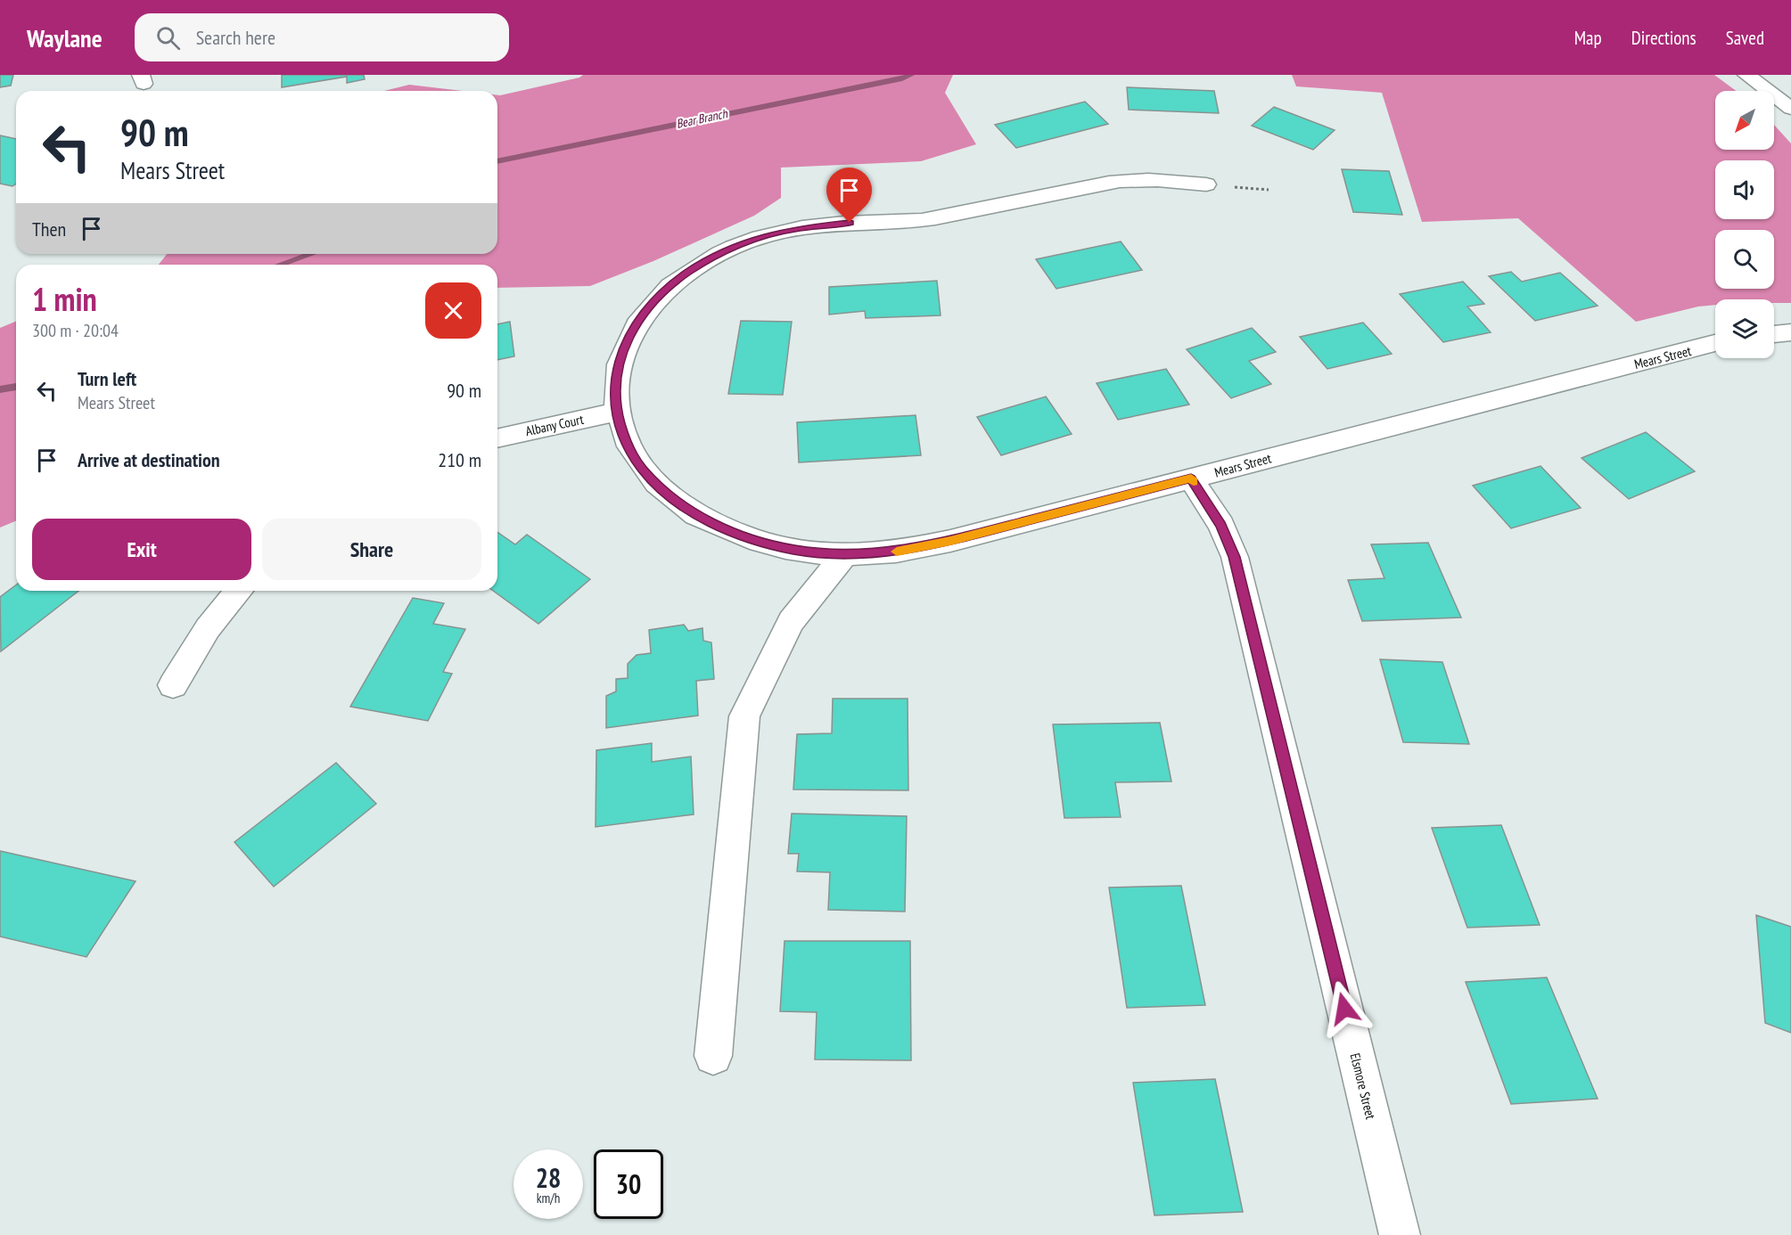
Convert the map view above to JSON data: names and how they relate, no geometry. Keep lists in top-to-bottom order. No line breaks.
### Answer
{"streets":{"street":["Mears Street","Albany Court","Elsmore Street"]},"crossings":[["Mears Street","Albany Court"],["Mears Street","Elsmore Street"]],"water":["Bear Branch"],"north":"bottom left","page":{"header":"Waylane","search":"Search here","nav":["Map","Directions","Saved"],"turn":["90 m","Mears Street"],"then":"Then","heading":["1 min","300 m · 20:04"],"list":[{"name":"Turn left","note":"Mears Street","value":"90 m"},{"name":"Arrive at destination","value":"210 m"}],"buttons":["Exit","Share"],"speed":"28 km/h","limit":"30"}}
